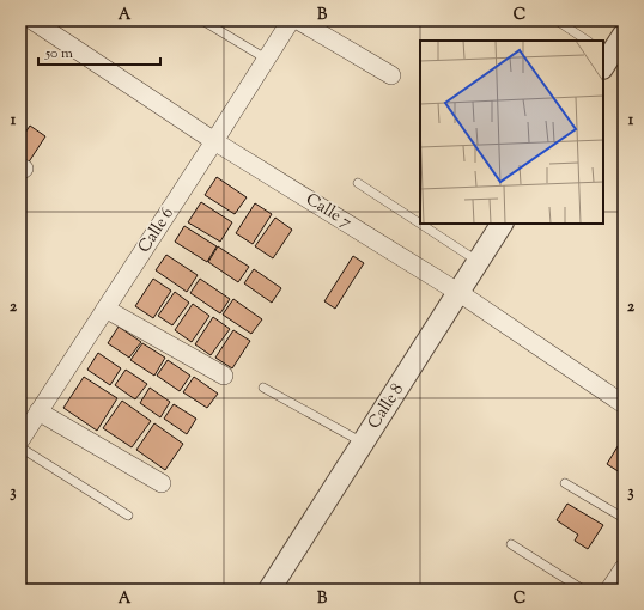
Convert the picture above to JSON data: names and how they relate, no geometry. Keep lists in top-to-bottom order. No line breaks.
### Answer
{"streets":{"street":["Calle 7","Calle 6","Calle 8"]},"crossings":[["Calle 7","Calle 6"],["Calle 7","Calle 8"]],"scale_bar":"50 m","grid":{"columns":["A","B","C"],"rows":["1","2","3"]}}
